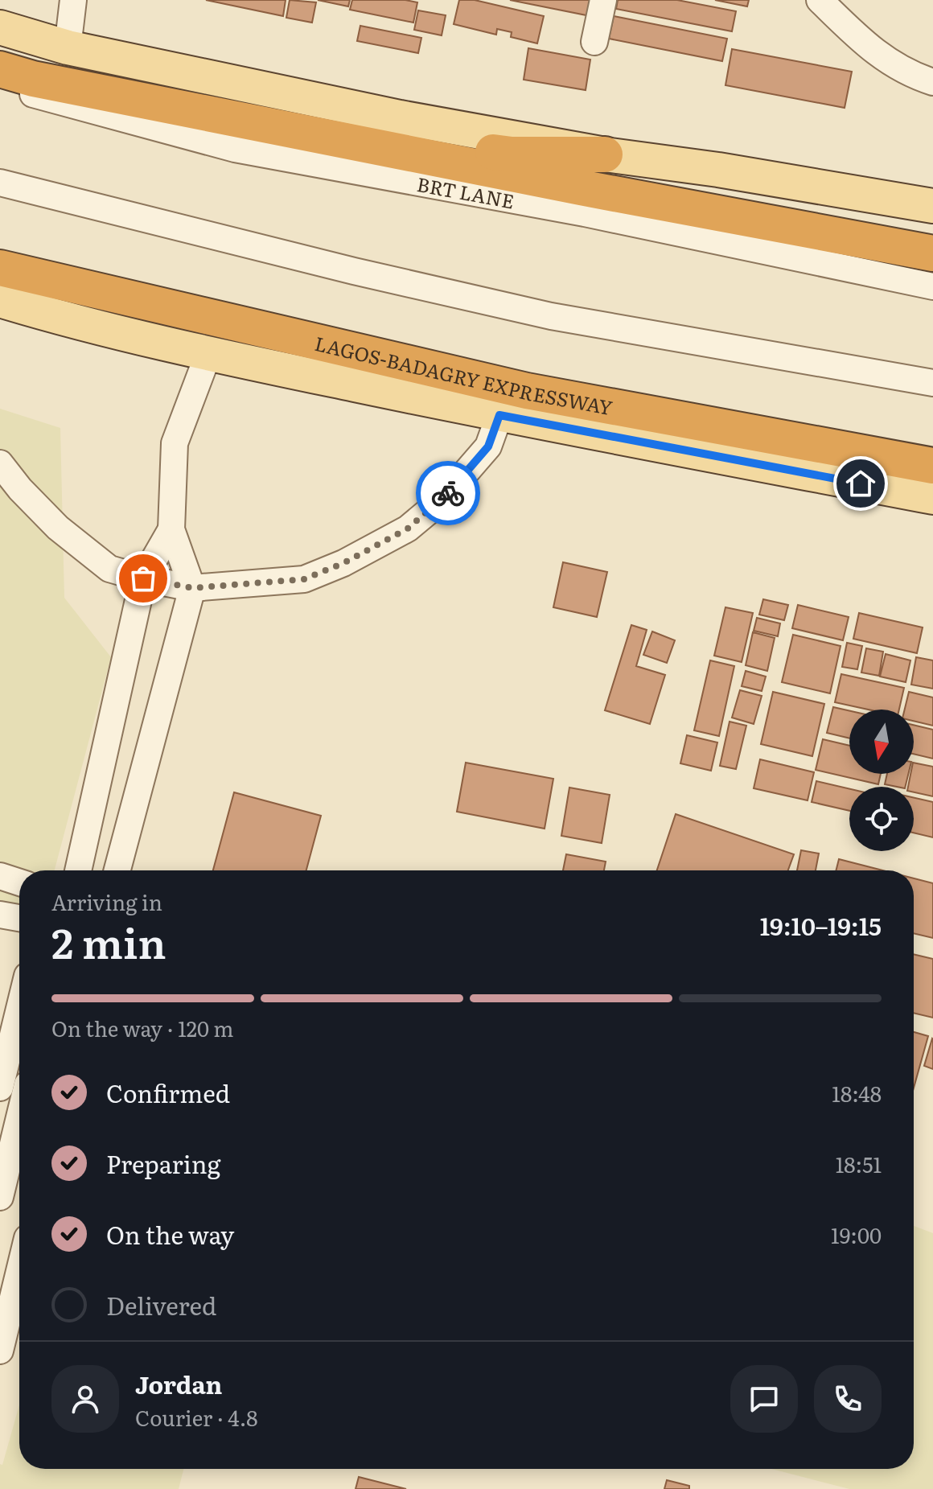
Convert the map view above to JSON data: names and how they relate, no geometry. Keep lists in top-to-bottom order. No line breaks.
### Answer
{"streets":{"highway":["LAGOS-BADAGRY EXPRESSWAY"],"street":["BRT LANE"]},"north":"bottom","page":{"heading":["2 min","Arriving in","19:10–19:15"],"panel":["Jordan","Courier · 4.8"],"bar":"On the way · 120 m","list":[["Confirmed","18:48"],["Preparing","18:51"],["On the way","19:00"],"Delivered"]}}
